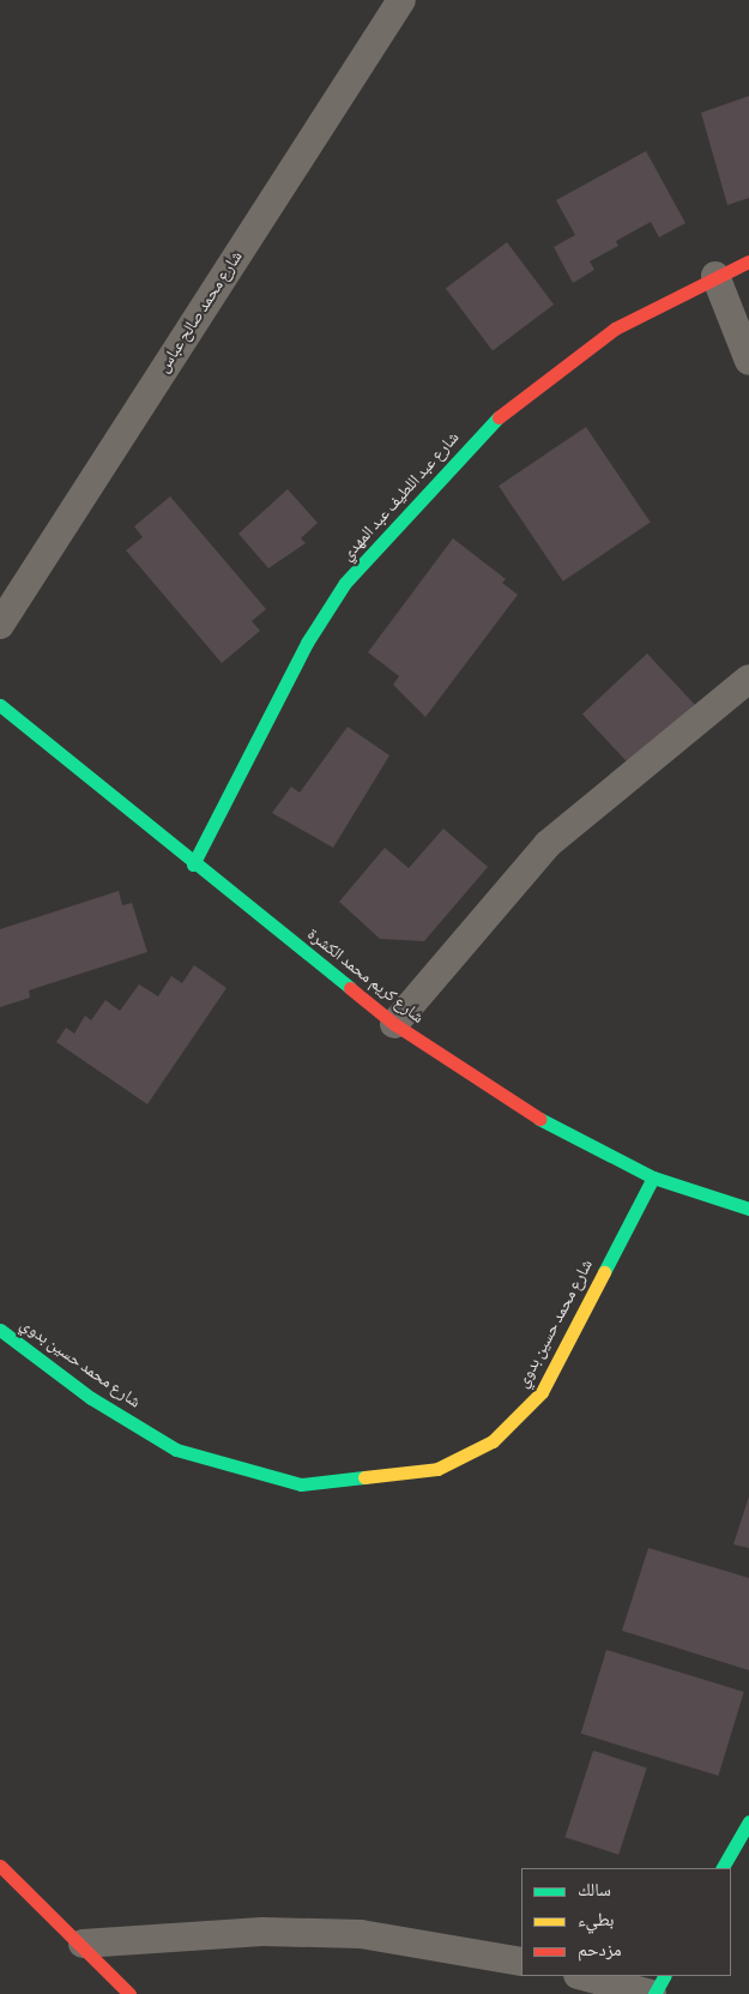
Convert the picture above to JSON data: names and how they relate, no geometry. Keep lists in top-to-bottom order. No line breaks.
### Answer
{"streets":{"street":["شارع محمد صالح عباس","شارع عبد اللطيف عبد المهدي","شارع كريم محمد الكشرة","شارع محمد حسين بدوي"]},"crossings":[["شارع عبد اللطيف عبد المهدي","شارع كريم محمد الكشرة"],["شارع كريم محمد الكشرة","شارع محمد حسين بدوي"]],"legend":["سالك","بطيء","مزدحم"]}
